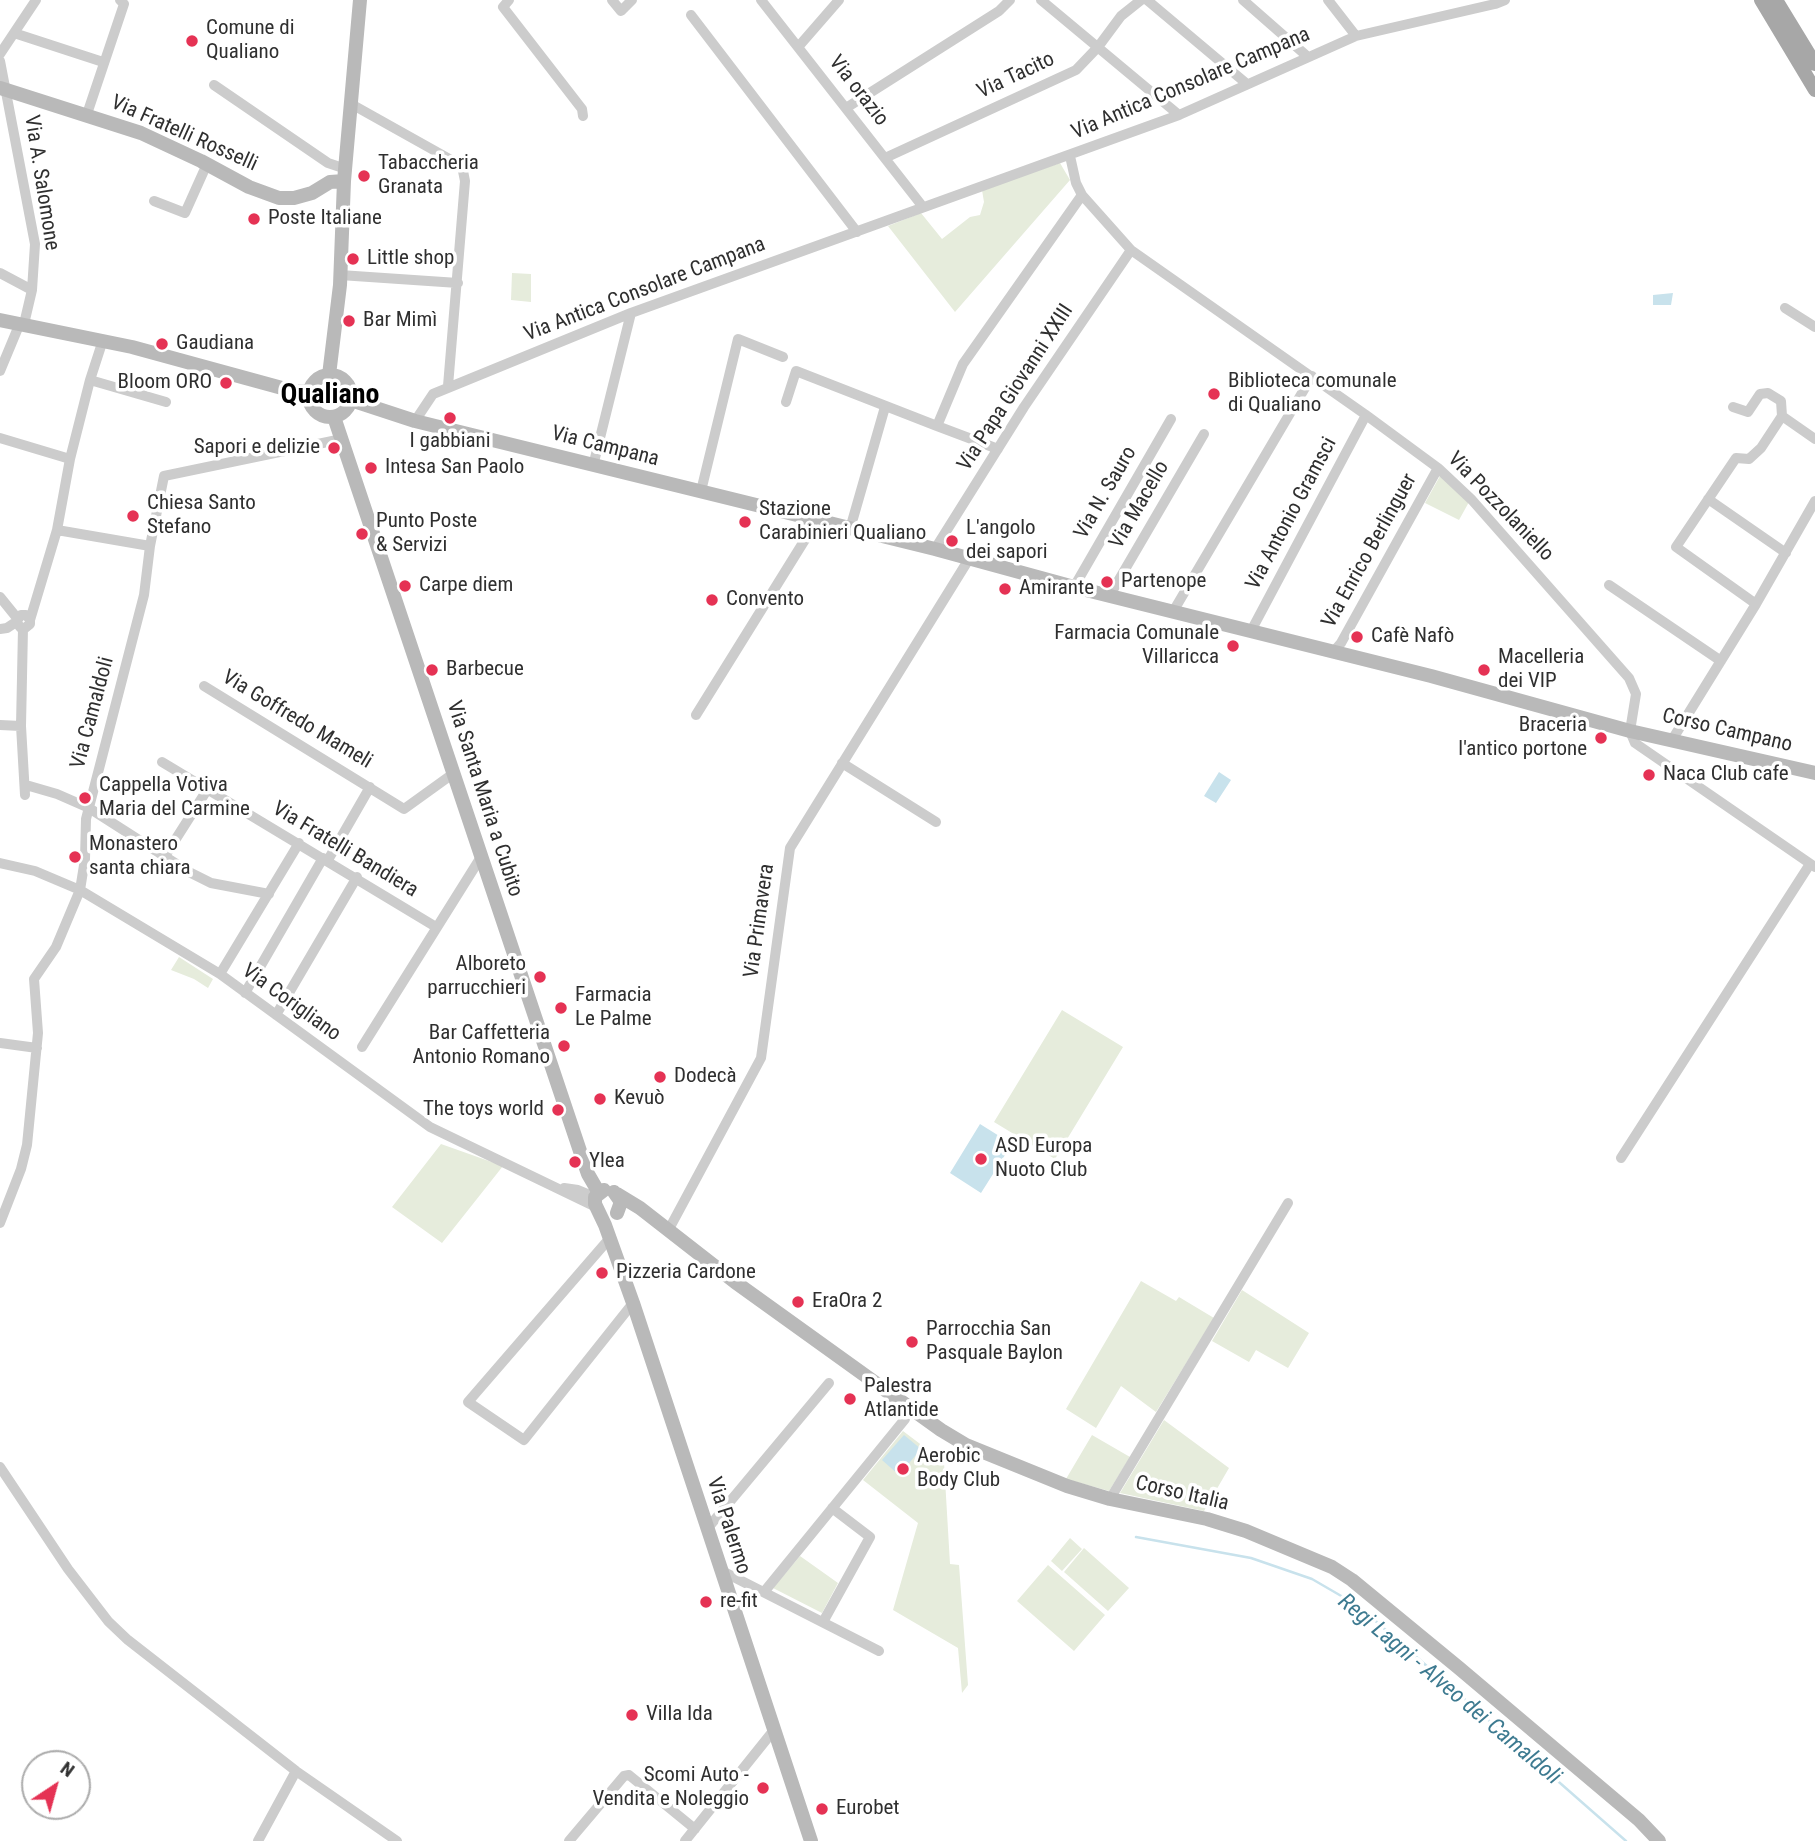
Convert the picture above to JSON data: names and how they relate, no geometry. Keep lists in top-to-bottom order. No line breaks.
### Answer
{"streets":{"main road":["Via Fratelli Rosselli","Via Campana","Corso Campano","Via Santa Maria a Cubito","Corso Italia","Via Palermo"],"street":["Via Tacito","Via Antica Consolare Campana","Via orazio","Via A. Salomone","Via Papa Giovanni XXIII","Via N. Sauro","Via Macello","Via Pozzolaniello","Via Antonio Gramsci","Via Enrico Berlinguer","Via Camaldoli","Via Goffredo Mameli","Via Fratelli Bandiera","Via Primavera","Via Corigliano"]},"crossings":[["Via Tacito","Via orazio"],["Via Antica Consolare Campana","Via orazio"],["Via Antica Consolare Campana","Via Pozzolaniello"],["Via Fratelli Rosselli","Via A. Salomone"],["Via Papa Giovanni XXIII","Via Campana"],["Via Papa Giovanni XXIII","Via Pozzolaniello"],["Via Campana","Via N. Sauro"],["Via Campana","Via Macello"],["Via Campana","Via Antonio Gramsci"],["Via Campana","Corso Campano"],["Via Campana","Via Santa Maria a Cubito"],["Via Campana","Via Primavera"],["Via Pozzolaniello","Via Antonio Gramsci"],["Via Pozzolaniello","Via Enrico Berlinguer"],["Via Pozzolaniello","Corso Campano"],["Via Antonio Gramsci","Corso Campano"],["Via Enrico Berlinguer","Corso Campano"],["Via Camaldoli","Via Santa Maria a Cubito"],["Via Camaldoli","Via Corigliano"],["Via Goffredo Mameli","Via Santa Maria a Cubito"],["Via Goffredo Mameli","Via Fratelli Bandiera"],["Via Goffredo Mameli","Via Corigliano"],["Via Santa Maria a Cubito","Via Corigliano"],["Via Santa Maria a Cubito","Via Palermo"],["Via Primavera","Corso Italia"],["Via Corigliano","Via Palermo"]],"districts":["Qualiano"],"water":["Regi Lagni - Alveo dei Camaldoli"],"places":["Comune di Qualiano","Tabaccheria Granata","Poste Italiane","Little shop","Bar Mimì","Gaudiana","Bloom ORO","Biblioteca comunale di Qualiano","I gabbiani","Sapori e delizie","Intesa San Paolo","Chiesa Santo Stefano","Stazione Carabinieri Qualiano","Punto Poste & Servizi","L'angolo dei sapori","Partenope","Carpe diem","Amirante","Convento","Cafè Nafò","Farmacia Comunale Villaricca","Barbecue","Macelleria dei VIP","Braceria l'antico portone","Naca Club cafe","Cappella Votiva Maria del Carmine","Monastero santa chiara","Alboreto parrucchieri","Farmacia Le Palme","Bar Caffetteria Antonio Romano","Dodecà","Kevuò","The toys world","ASD Europa Nuoto Club","Ylea","Pizzeria Cardone","EraOra 2","Parrocchia San Pasquale Baylon","Palestra Atlantide","Aerobic Body Club","re-fit","Villa Ida","Scomi Auto - Vendita e Noleggio","Eurobet"],"north":"top right"}
